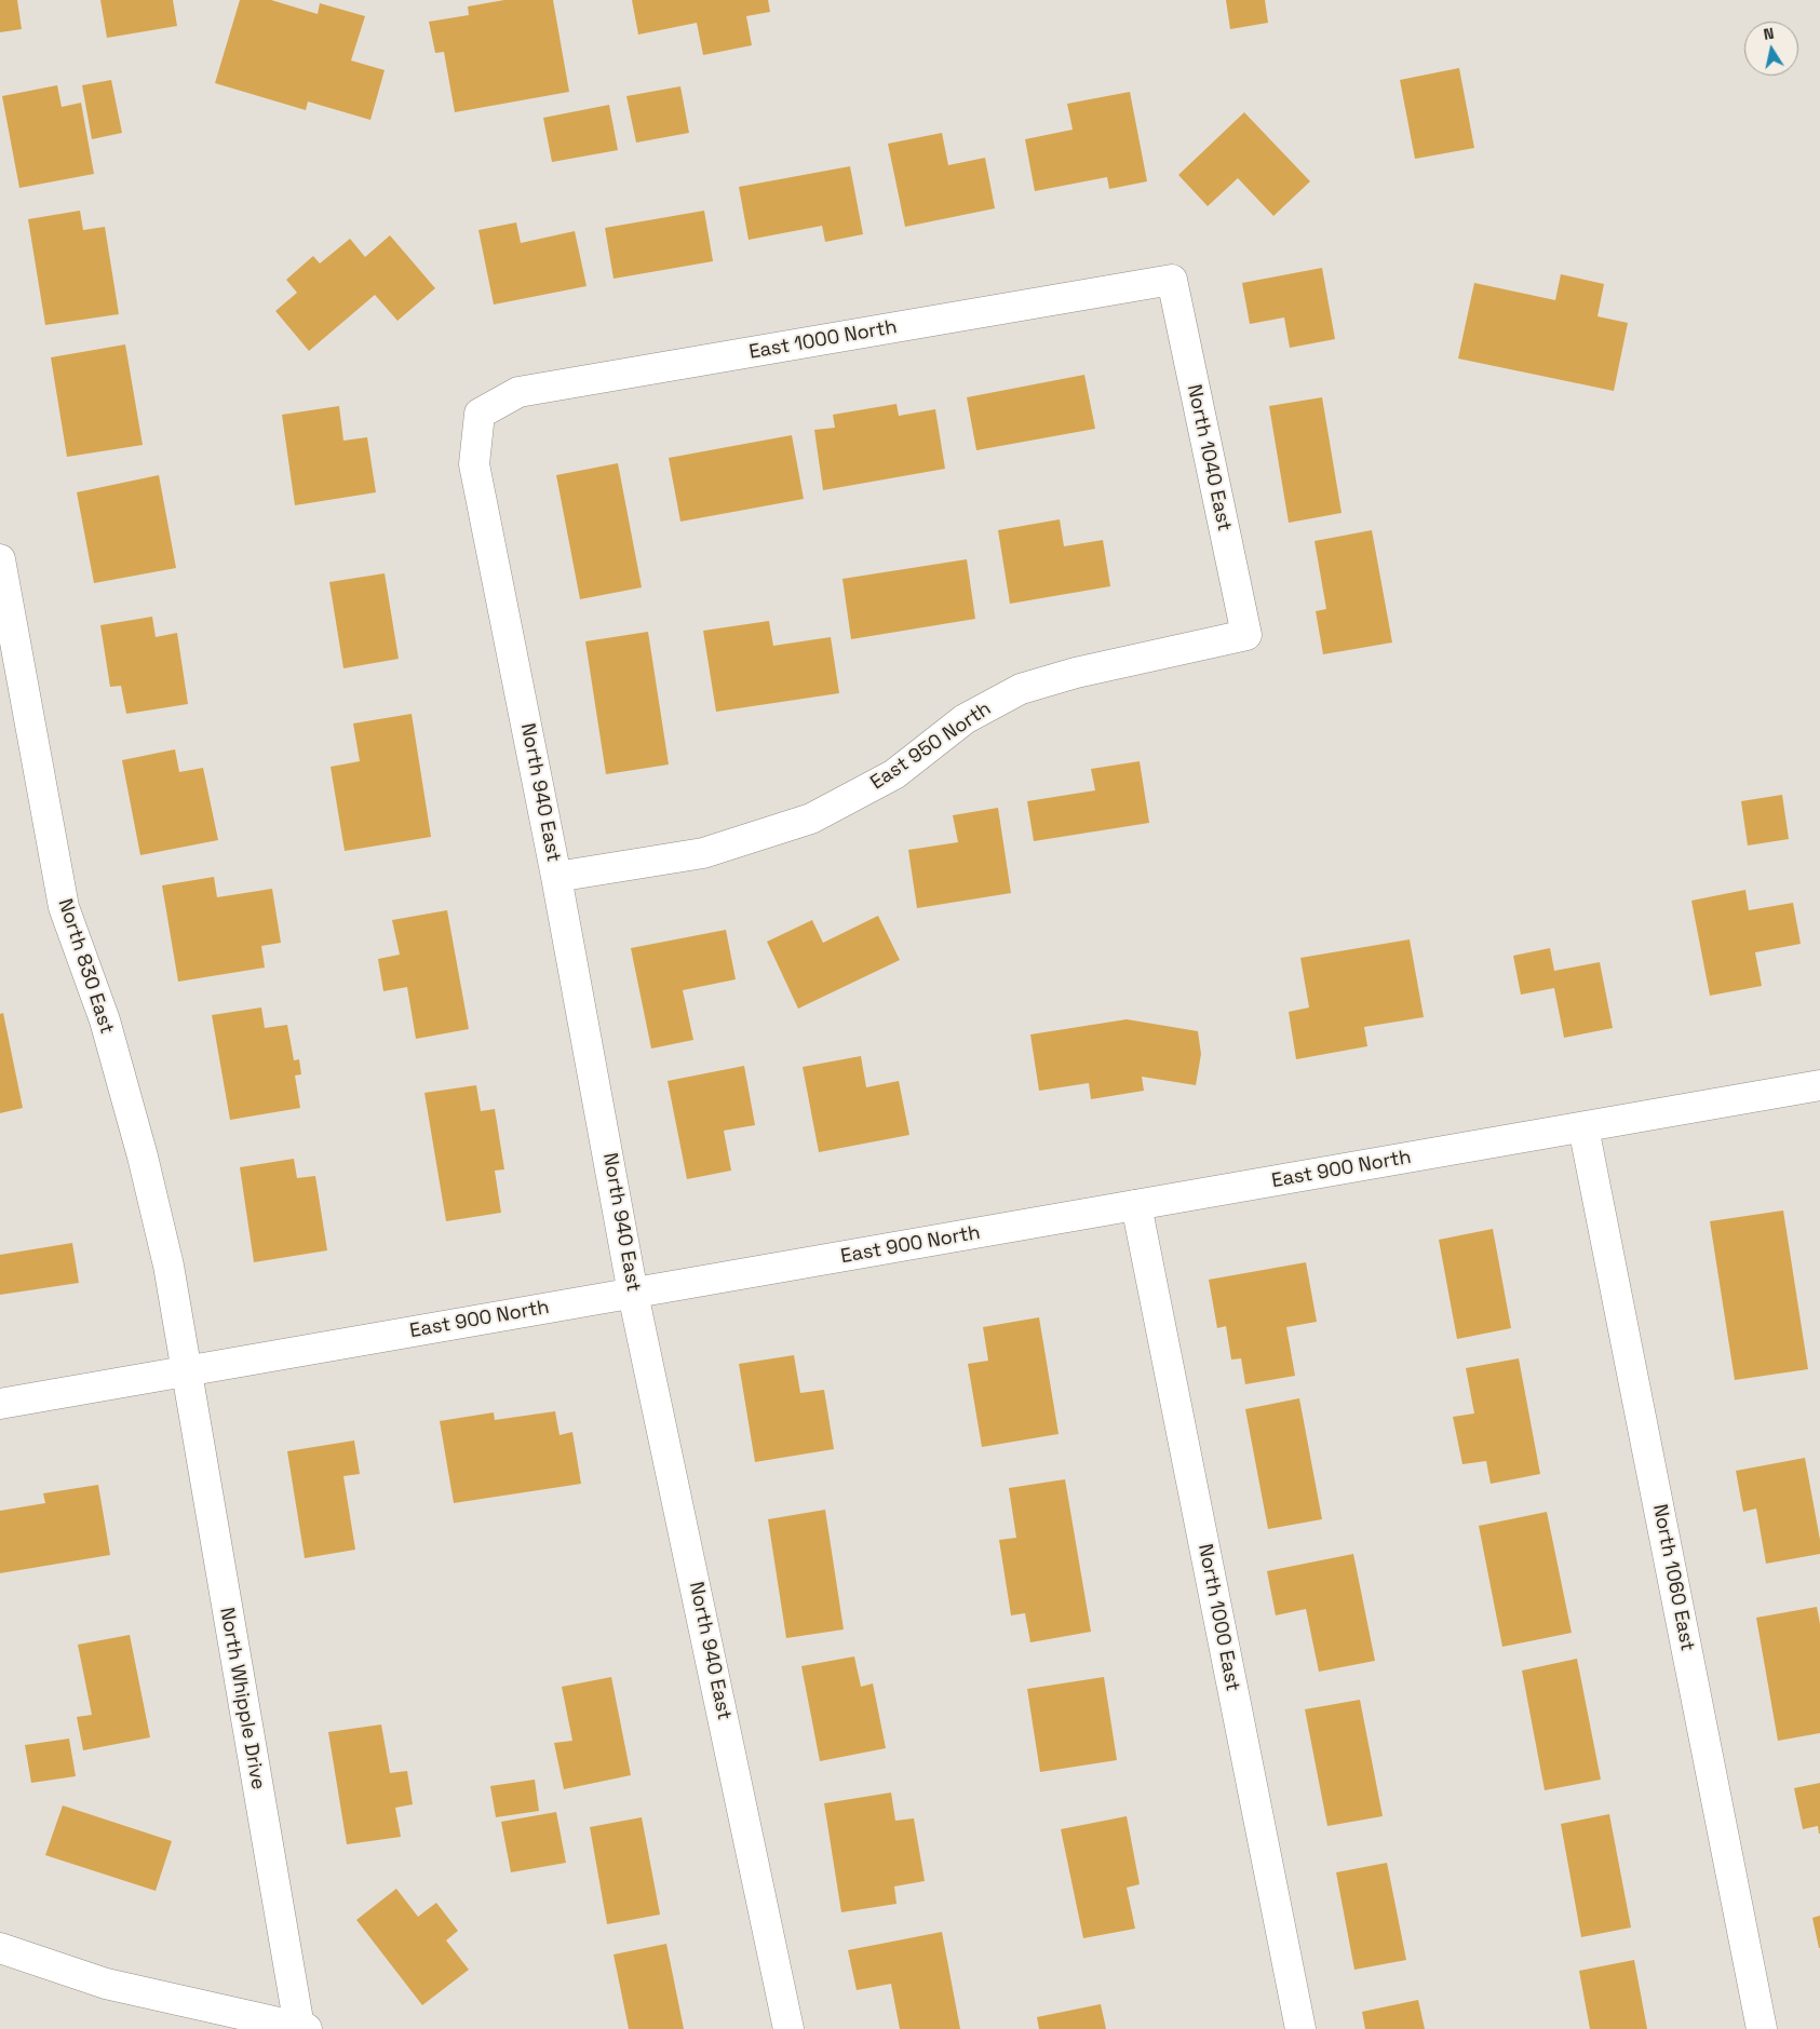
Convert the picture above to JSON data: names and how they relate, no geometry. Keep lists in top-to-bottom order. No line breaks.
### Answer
{"streets":{"street":["East 1000 North","North 1040 East","East 950 North","North 940 East","North 830 East","East 900 North","North 1060 East","North 1000 East","North Whipple Drive"]},"crossings":[["East 1000 North","North 1040 East"],["East 1000 North","North 940 East"],["North 1040 East","East 950 North"],["East 950 North","North 940 East"],["North 940 East","East 900 North"],["North 830 East","East 900 North"],["North 830 East","North Whipple Drive"],["East 900 North","North 1060 East"],["East 900 North","North 1000 East"],["East 900 North","North Whipple Drive"]],"north":"top"}
